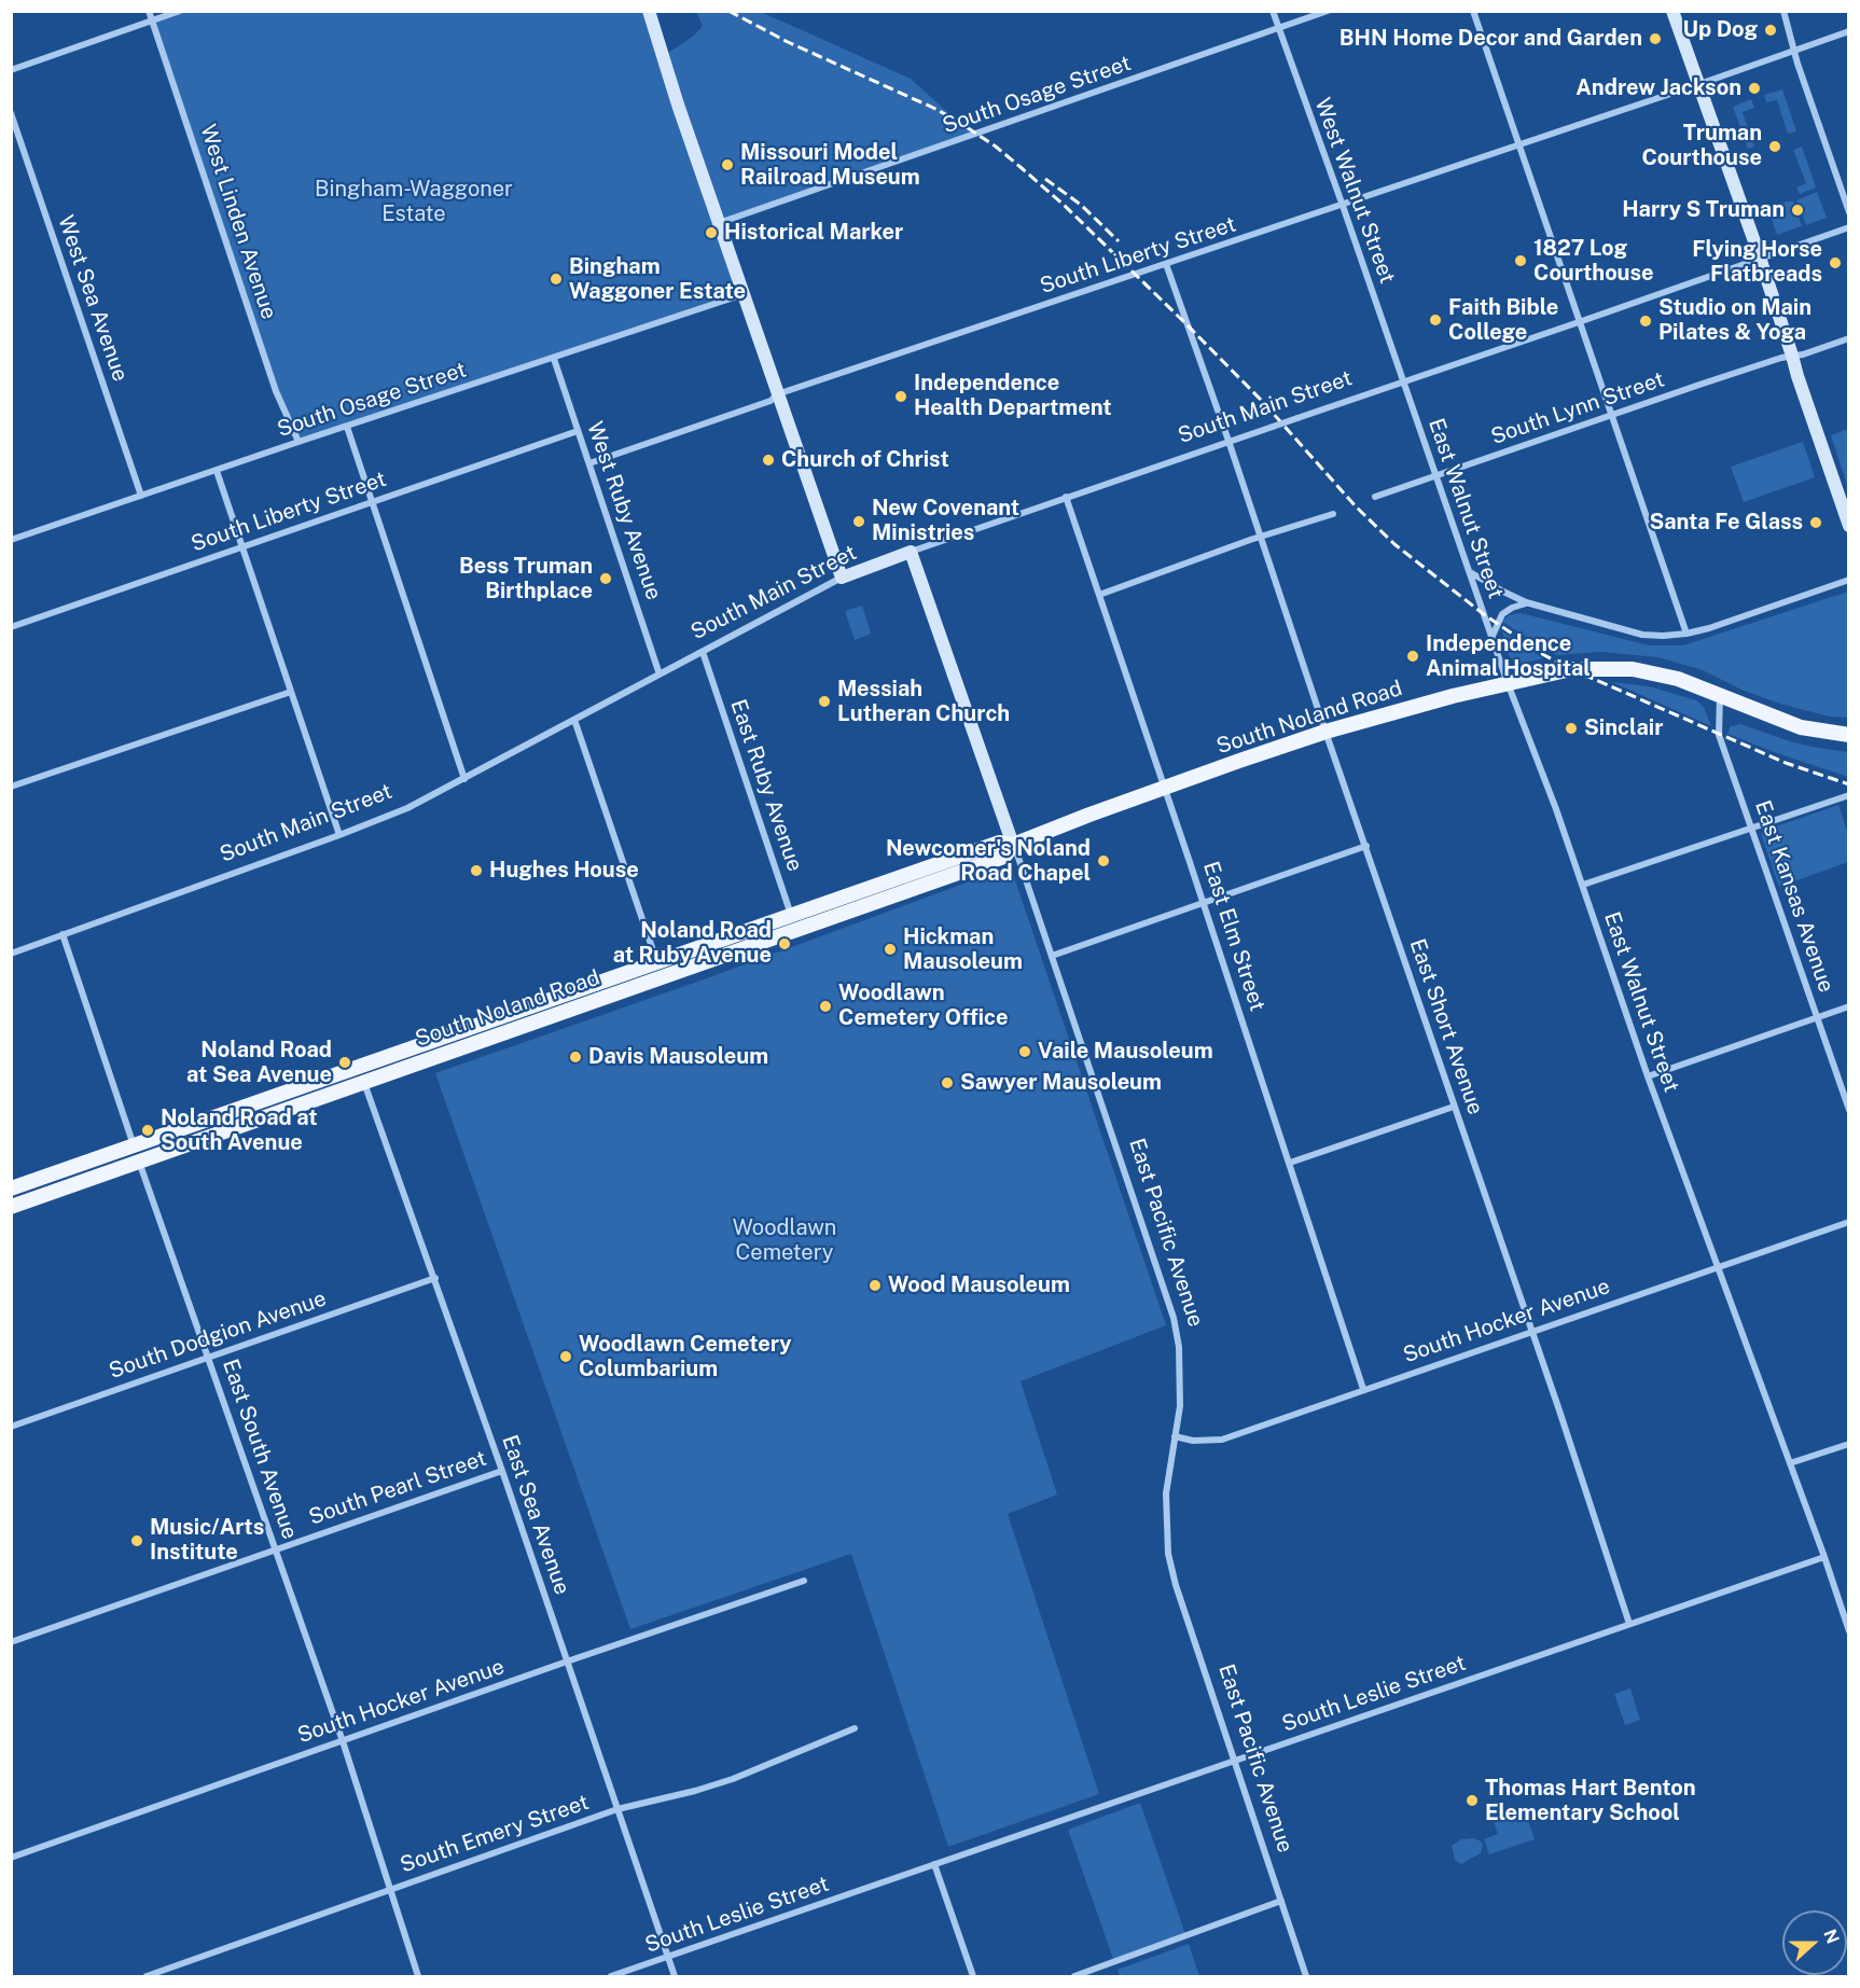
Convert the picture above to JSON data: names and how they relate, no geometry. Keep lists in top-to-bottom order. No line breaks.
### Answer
{"streets":{"main road":["South Noland Road"],"street":["South Osage Street","West Walnut Street","West Linden Avenue","South Liberty Street","West Sea Avenue","South Main Street","South Lynn Street","East Walnut Street","West Ruby Avenue","East Ruby Avenue","East Kansas Avenue","East Elm Street","East Short Avenue","East Pacific Avenue","South Hocker Avenue","South Dodgion Avenue","East South Avenue","South Pearl Street","East Sea Avenue","South Leslie Street","South Emery Street"]},"crossings":[["South Osage Street","West Walnut Street"],["South Osage Street","West Linden Avenue"],["South Osage Street","West Sea Avenue"],["South Osage Street","West Ruby Avenue"],["West Walnut Street","South Liberty Street"],["West Walnut Street","South Main Street"],["West Walnut Street","East Walnut Street"],["South Liberty Street","West Ruby Avenue"],["South Liberty Street","East Short Avenue"],["South Main Street","East Walnut Street"],["South Main Street","West Ruby Avenue"],["South Main Street","East Ruby Avenue"],["South Main Street","East Elm Street"],["South Main Street","East Short Avenue"],["South Main Street","East Pacific Avenue"],["South Main Street","East South Avenue"],["South Lynn Street","East Walnut Street"],["East Walnut Street","South Noland Road"],["East Walnut Street","South Hocker Avenue"],["East Walnut Street","South Leslie Street"],["South Noland Road","East Ruby Avenue"],["South Noland Road","East Kansas Avenue"],["South Noland Road","East Elm Street"],["South Noland Road","East Short Avenue"],["South Noland Road","East Pacific Avenue"],["South Noland Road","East South Avenue"],["South Noland Road","East Sea Avenue"],["East Elm Street","South Hocker Avenue"],["East Short Avenue","South Hocker Avenue"],["East Short Avenue","South Leslie Street"],["East Pacific Avenue","South Hocker Avenue"],["East Pacific Avenue","South Leslie Street"],["South Hocker Avenue","East South Avenue"],["South Hocker Avenue","East Sea Avenue"],["South Dodgion Avenue","East South Avenue"],["South Dodgion Avenue","East Sea Avenue"],["East South Avenue","South Pearl Street"],["East South Avenue","South Emery Street"],["South Pearl Street","East Sea Avenue"],["East Sea Avenue","South Leslie Street"],["East Sea Avenue","South Emery Street"]],"parks":["Bingham-Waggoner Estate","Woodlawn Cemetery"],"places":["Up Dog","BHN Home Decor and Garden","Andrew Jackson","Truman Courthouse","Missouri Model Railroad Museum","Harry S Truman","Historical Marker","1827 Log Courthouse","Flying Horse Flatbreads","Bingham Waggoner Estate","Faith Bible College","Studio on Main Pilates & Yoga","Independence Health Department","Church of Christ","New Covenant Ministries","Santa Fe Glass","Bess Truman Birthplace","Independence Animal Hospital","Messiah Lutheran Church","Sinclair","Newcomer's Noland Road Chapel","Hughes House","Noland Road at Ruby Avenue","Hickman Mausoleum","Woodlawn Cemetery Office","Vaile Mausoleum","Davis Mausoleum","Noland Road at Sea Avenue","Sawyer Mausoleum","Noland Road at South Avenue","Wood Mausoleum","Woodlawn Cemetery Columbarium","Music/Arts Institute","Thomas Hart Benton Elementary School"],"north":"right"}
